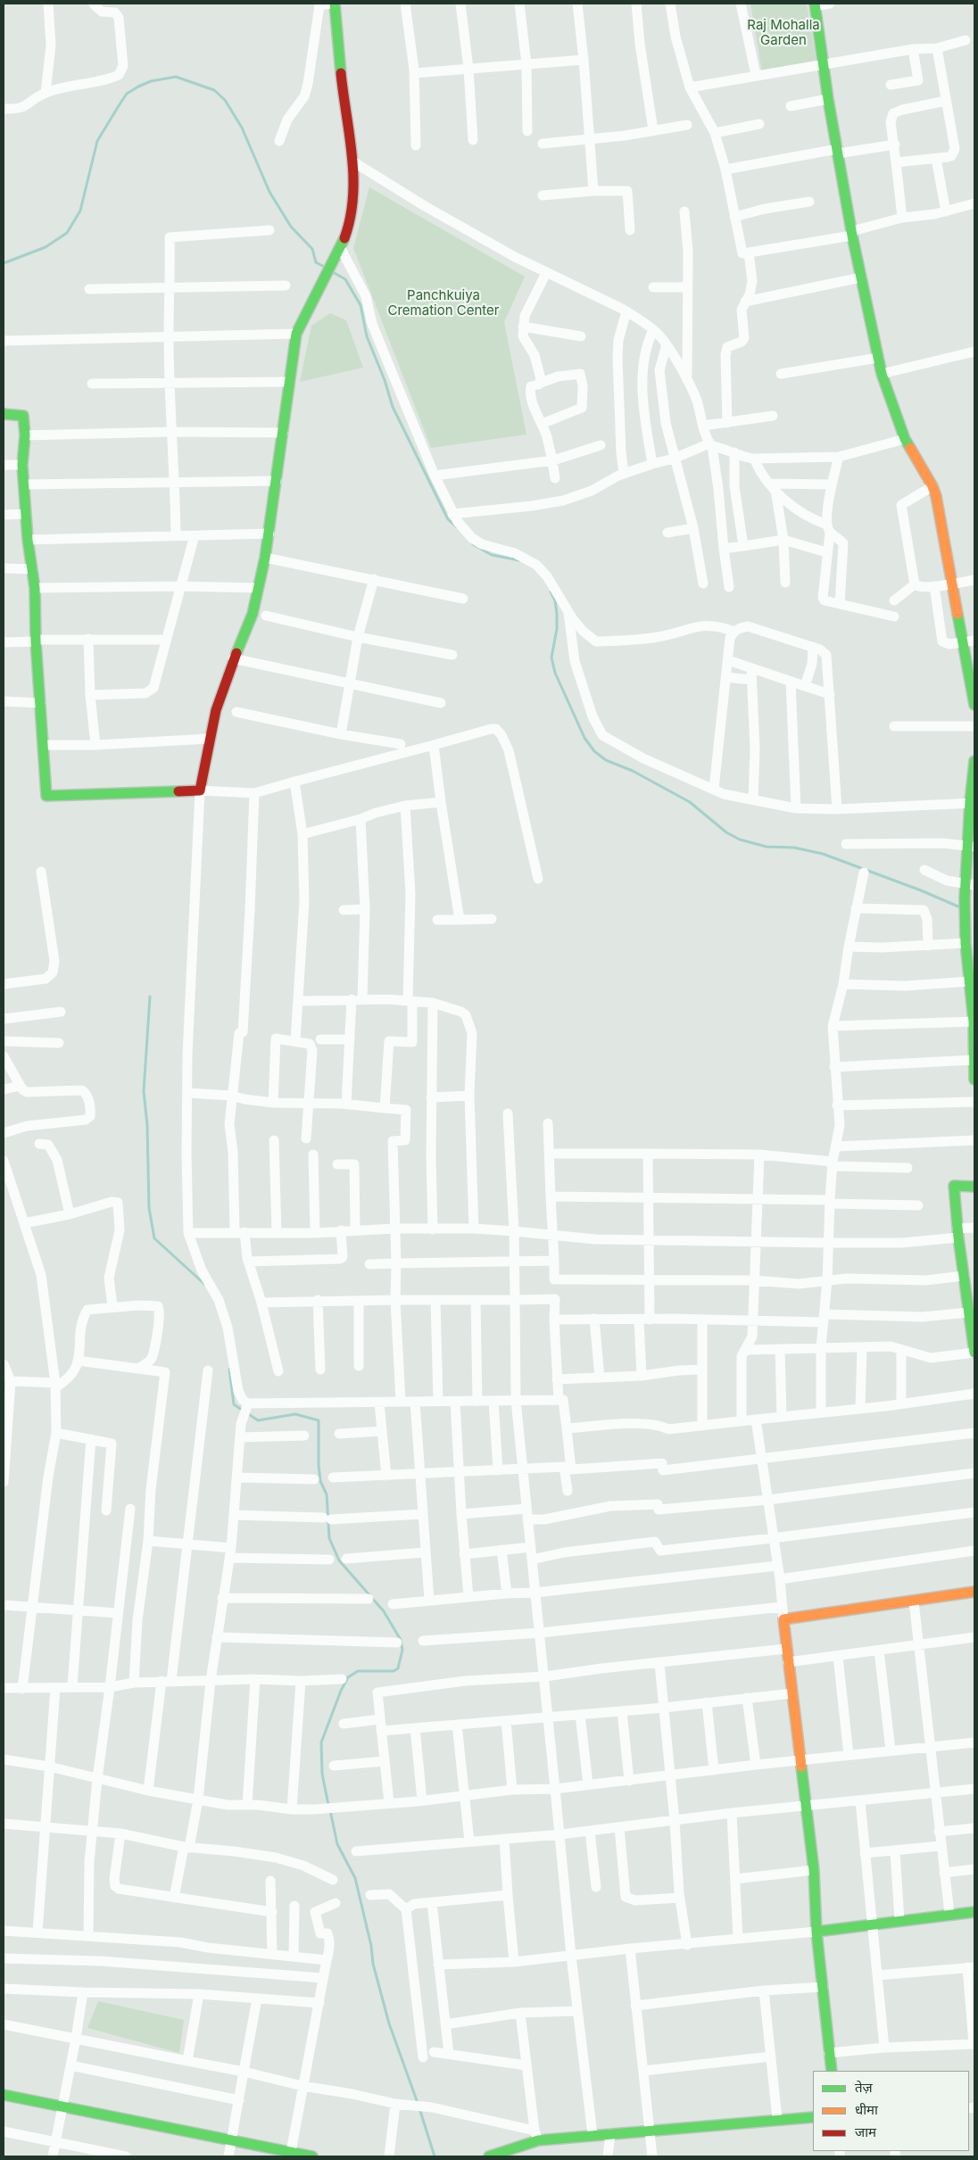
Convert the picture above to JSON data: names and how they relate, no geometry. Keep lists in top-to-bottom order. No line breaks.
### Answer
{"parks":["Raj Mohalla Garden","Panchkuiya Cremation Center"],"legend":["तेज़","धीमा","जाम"]}
